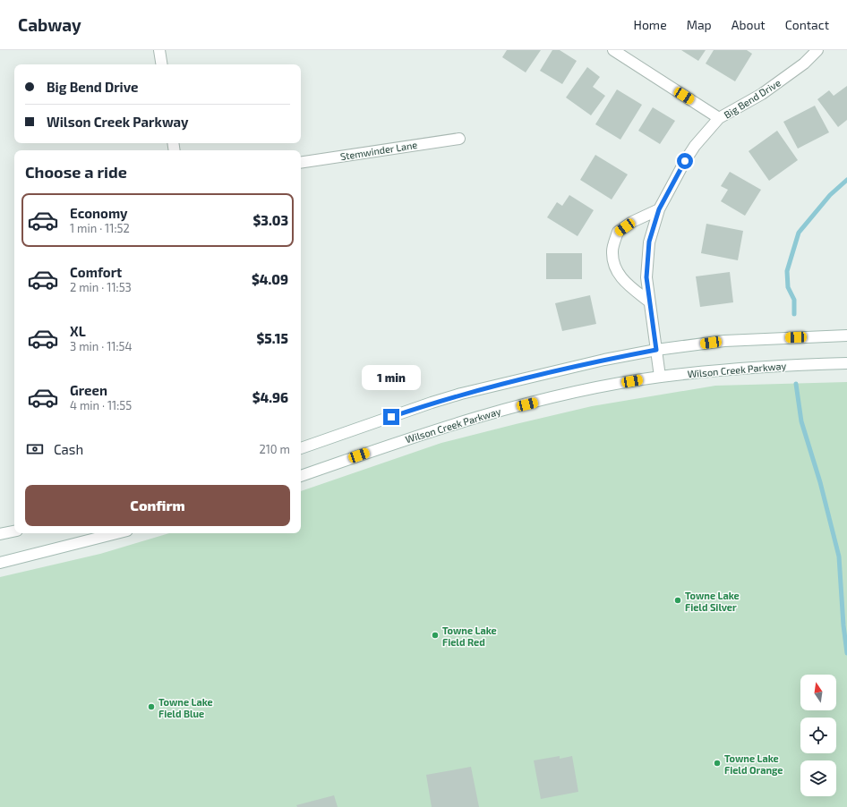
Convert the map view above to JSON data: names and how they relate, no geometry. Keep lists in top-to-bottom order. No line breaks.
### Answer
{"streets":{"main road":["Big Bend Drive","Stemwinder Lane","Wilson Creek Parkway"]},"crossings":[["Big Bend Drive","Wilson Creek Parkway"]],"places":["Towne Lake Field Silver","Towne Lake Field Red","Towne Lake Field Blue","Towne Lake Field Orange"],"north":"top","page":{"header":"Cabway","nav":["Home","Map","About","Contact"],"banner":["Big Bend Drive","Wilson Creek Parkway"],"heading":"Choose a ride","list":[{"name":"Economy","note":"1 min · 11:52","value":"$3.03"},{"name":"Comfort","note":"2 min · 11:53","value":"$4.09"},{"name":"XL","note":"3 min · 11:54","value":"$5.15"},{"name":"Green","note":"4 min · 11:55","value":"$4.96"}],"bubble":"1 min","pay":["Cash","210 m"],"buttons":"Confirm"}}
